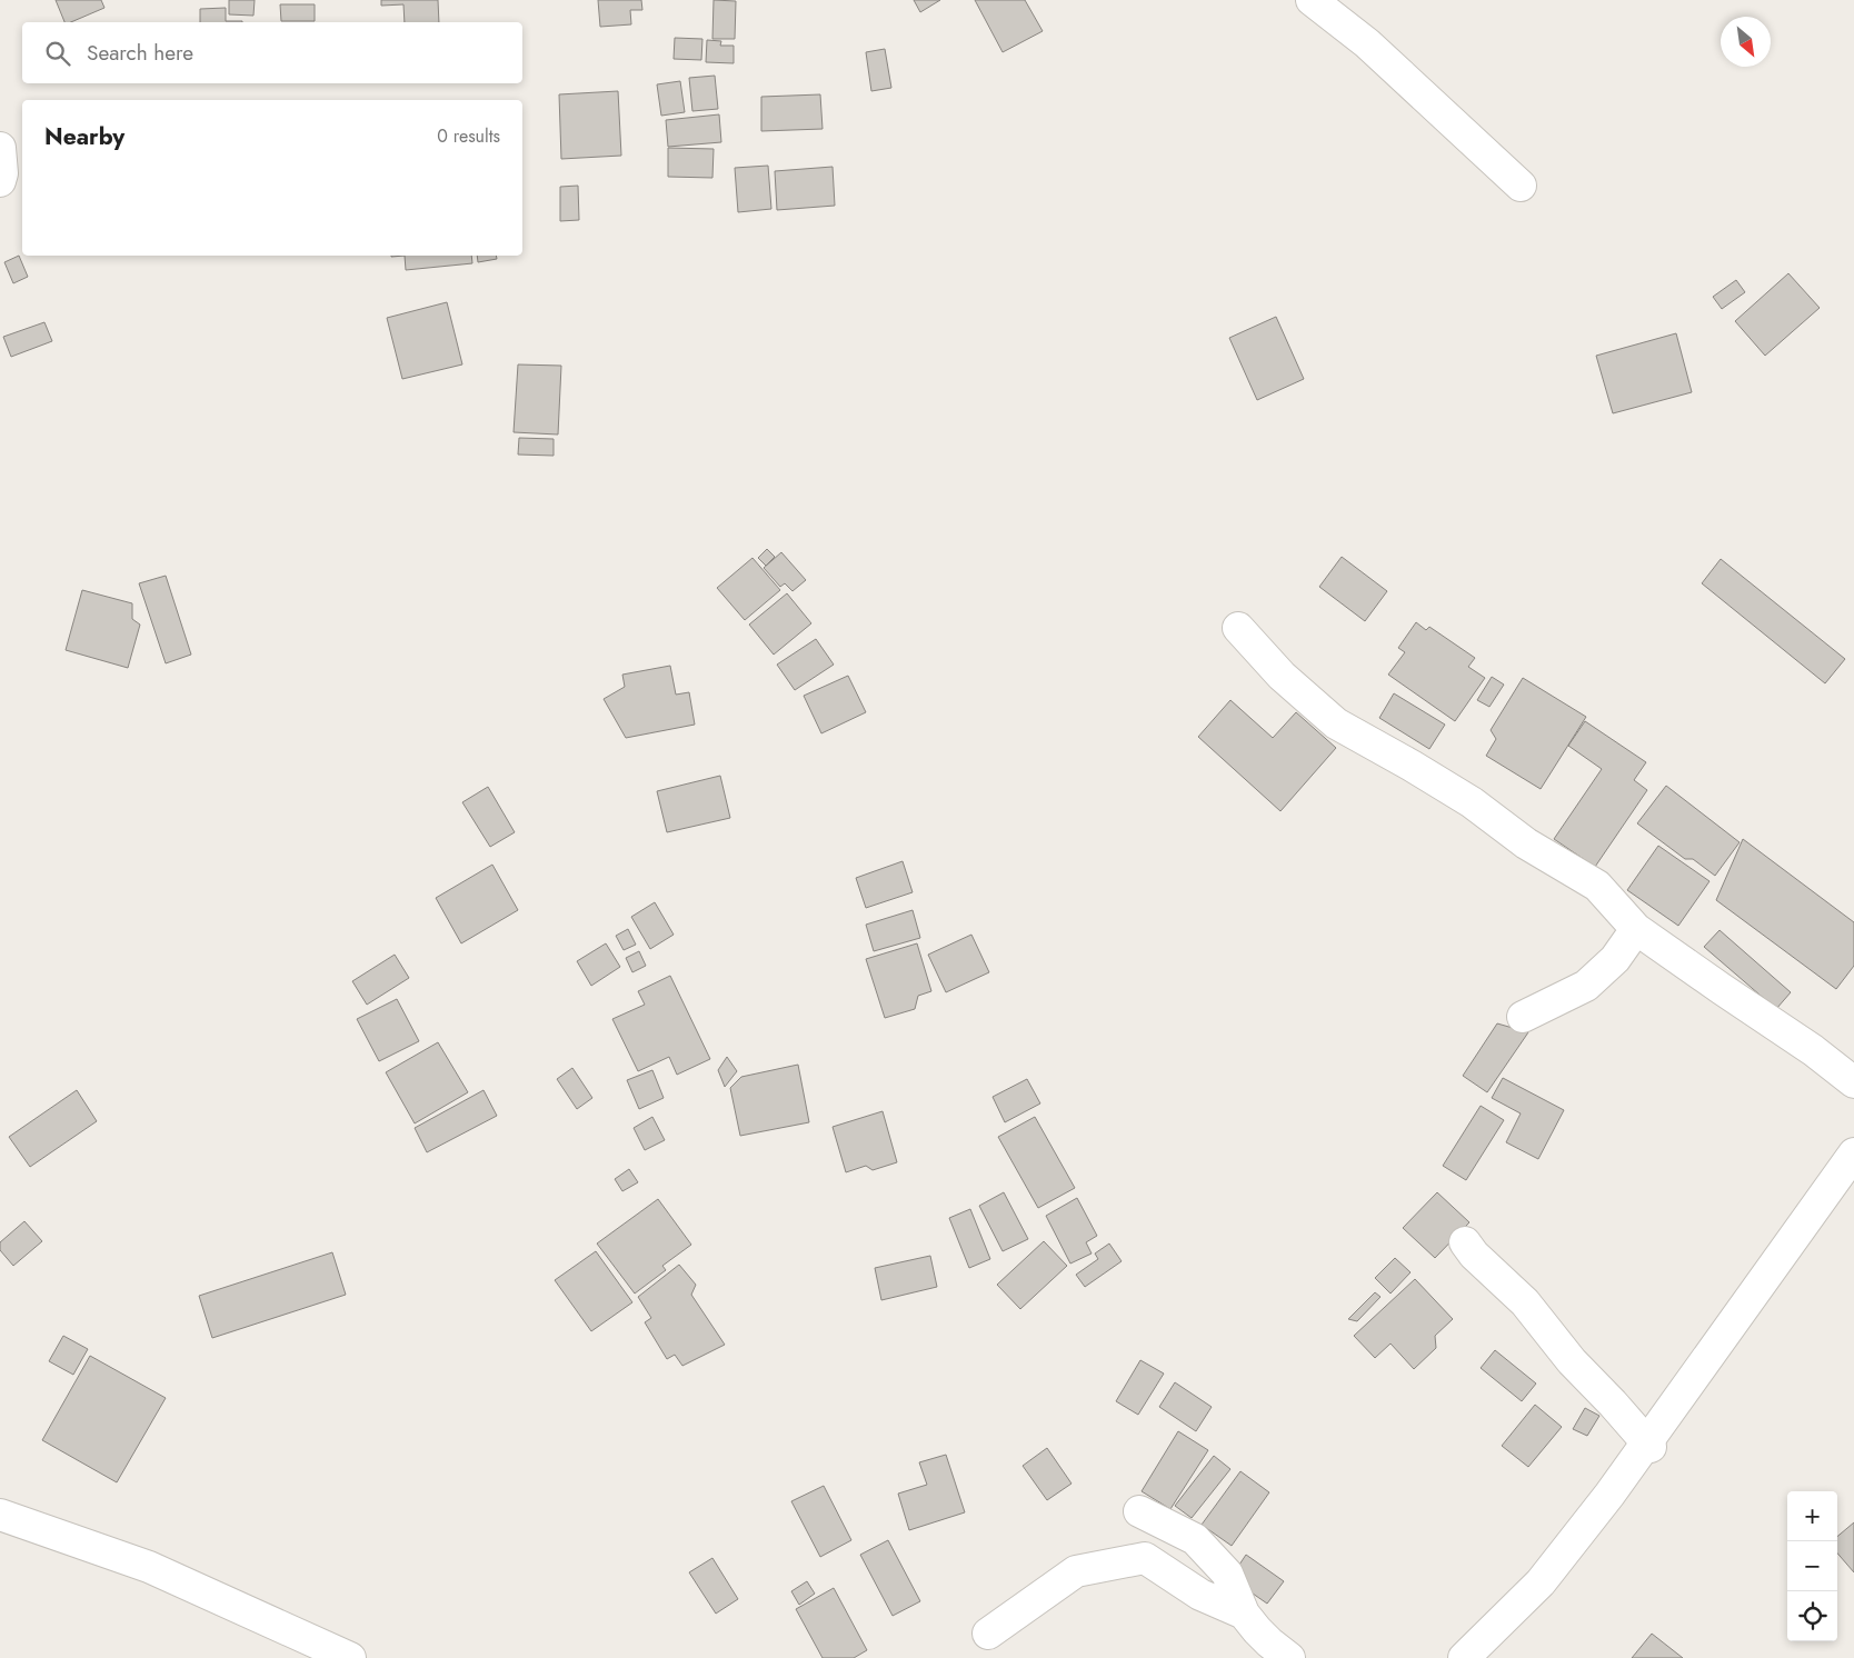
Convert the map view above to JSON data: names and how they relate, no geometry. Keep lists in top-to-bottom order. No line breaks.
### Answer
{"north":"bottom right","page":{"search":"Search here","heading":["Nearby","0 results"],"map_buttons":["+","−"]}}
